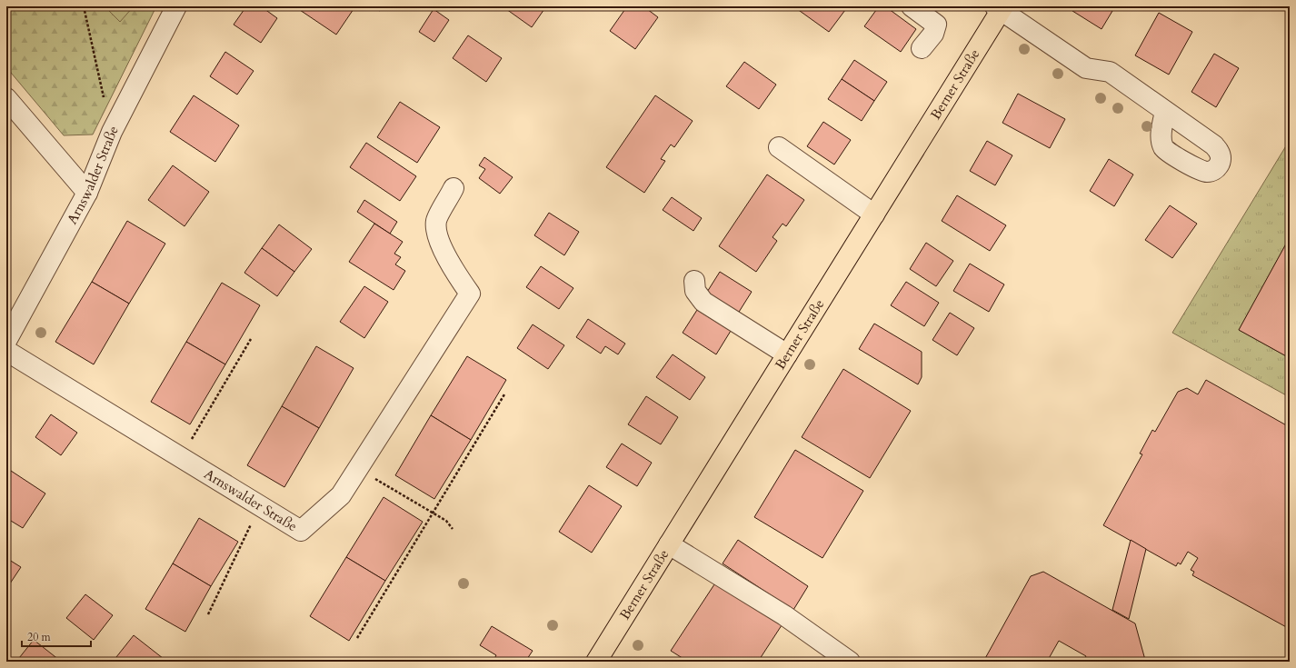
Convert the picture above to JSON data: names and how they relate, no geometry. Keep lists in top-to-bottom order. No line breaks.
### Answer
{"streets":{"main road":["Berner Straße"],"street":["Arnswalder Straße"]},"scale_bar":"20 m"}
